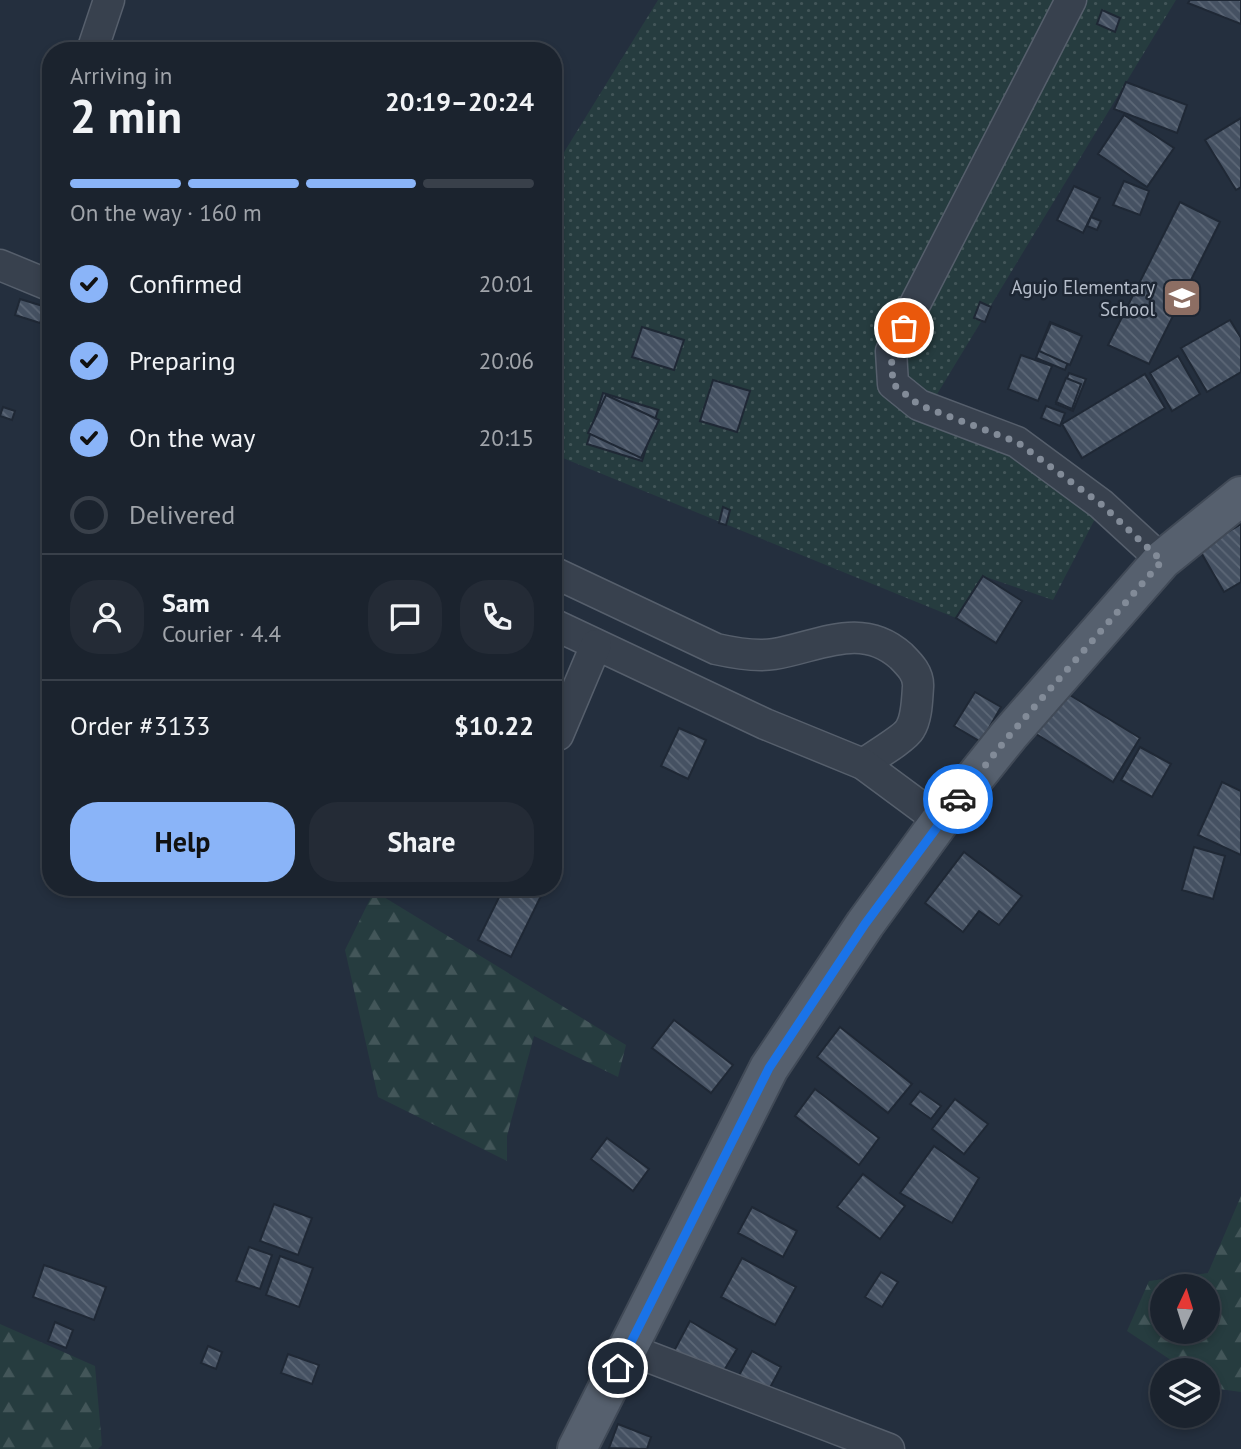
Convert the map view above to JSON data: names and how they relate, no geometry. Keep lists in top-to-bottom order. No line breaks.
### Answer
{"places":{"school or university":["Agujo Elementary School"]},"north":"top","page":{"heading":["2 min","Arriving in","20:19–20:24"],"panel":["Sam","Courier · 4.4","Order #3133","$10.22"],"bar":"On the way · 160 m","list":[["Confirmed","20:01"],["Preparing","20:06"],["On the way","20:15"],"Delivered"],"buttons":["Help","Share"]}}
